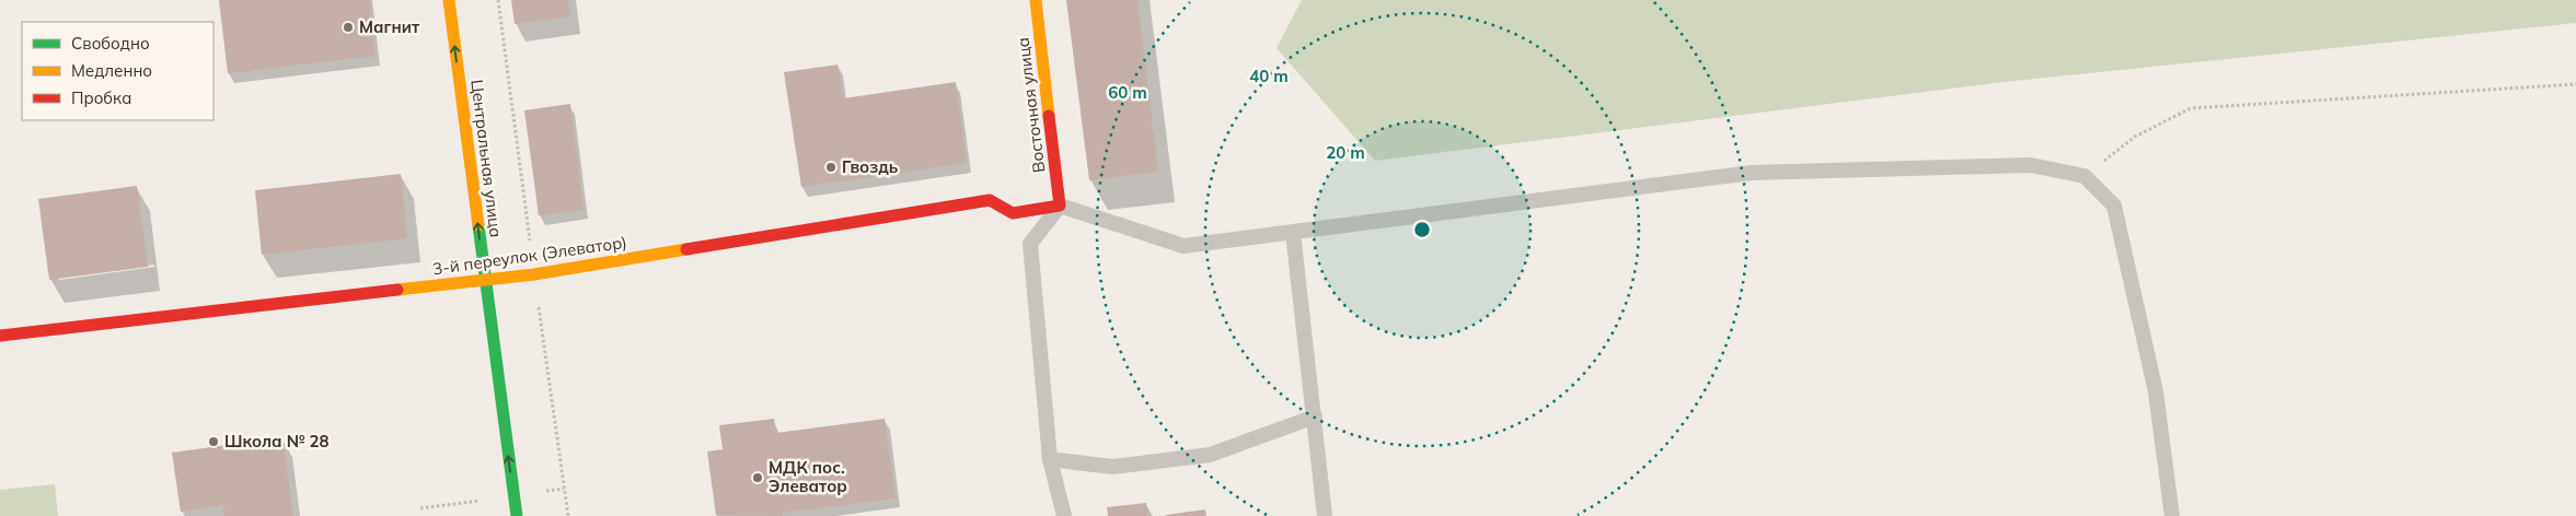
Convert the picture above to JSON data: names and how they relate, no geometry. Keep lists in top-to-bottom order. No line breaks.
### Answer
{"streets":{"street":["Восточная улица","Центральная улица","3-й переулок (Элеватор)"]},"crossings":[["Восточная улица","3-й переулок (Элеватор)"],["Центральная улица","3-й переулок (Элеватор)"]],"one_way":["Центральная улица"],"places":["Магнит","Гвоздь","Школа № 28","МДК пос. Элеватор"],"legend":["Свободно","Медленно","Пробка"],"rings":["40 m","60 m","20 m"]}
